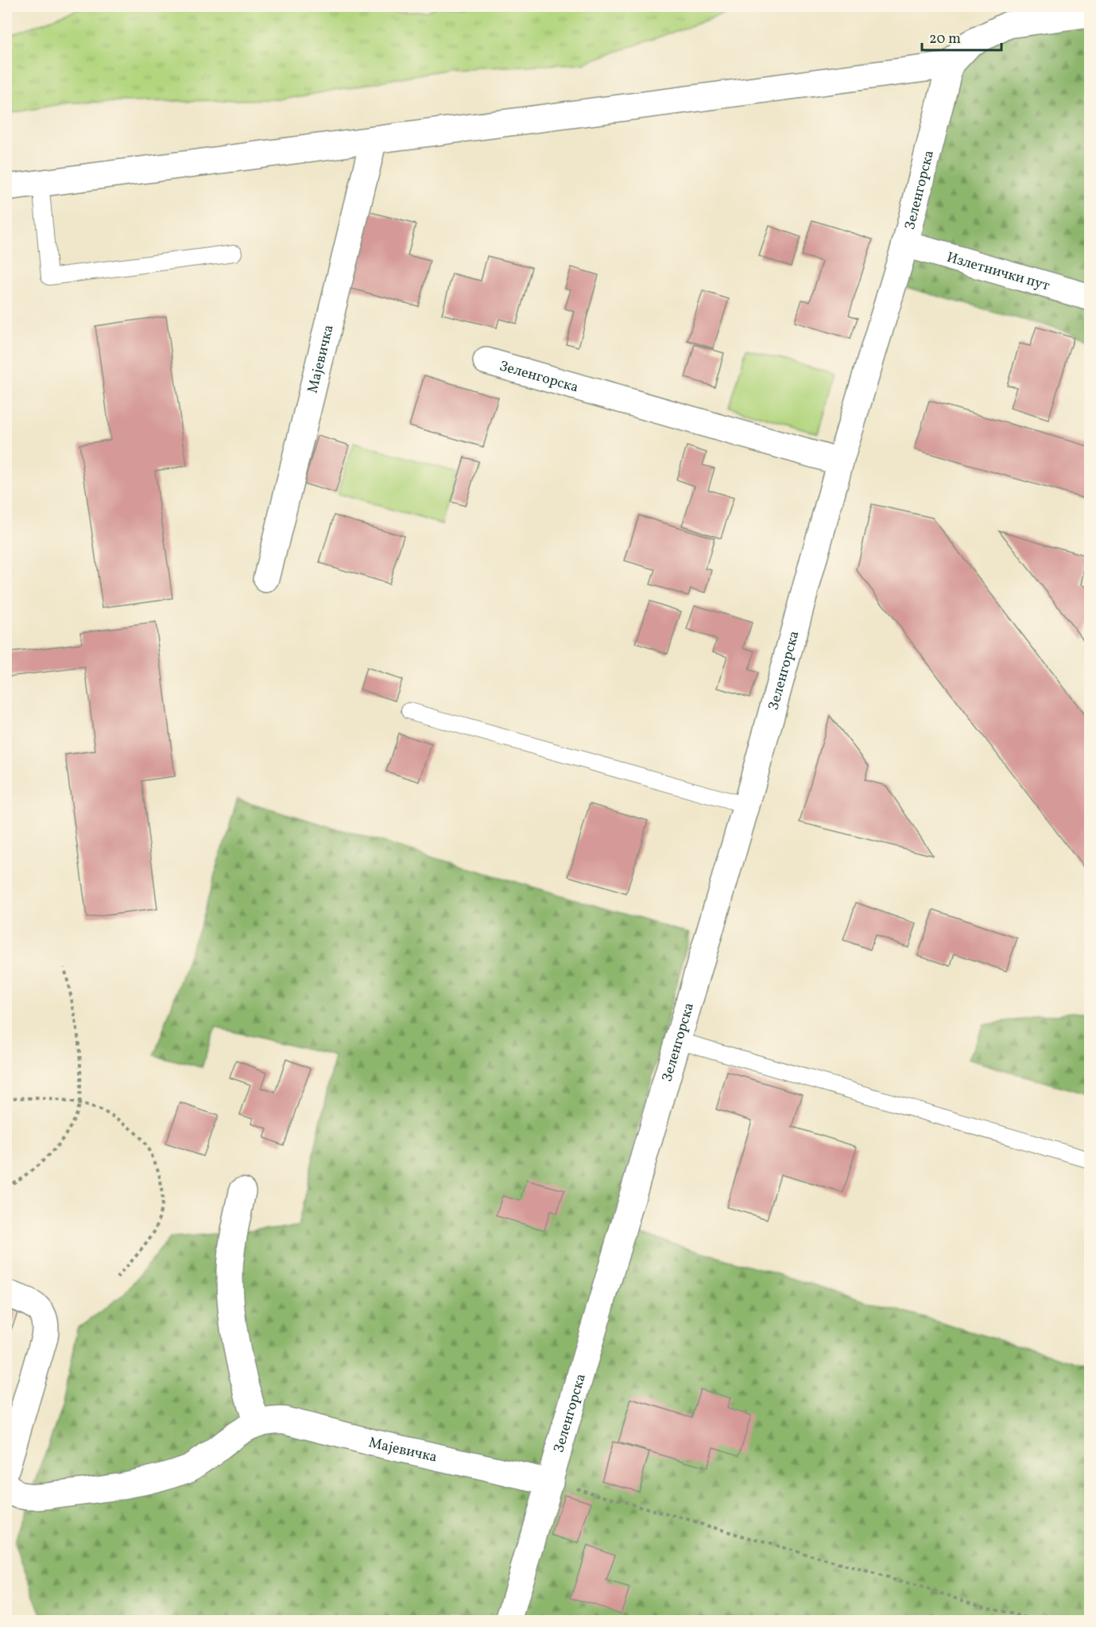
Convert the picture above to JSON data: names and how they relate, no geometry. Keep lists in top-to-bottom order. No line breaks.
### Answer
{"streets":{"street":["Зеленгорска","Излетнички пут","Мајевичка"]},"crossings":[["Зеленгорска","Излетнички пут"],["Зеленгорска","Мајевичка"]],"scale_bar":"20 m"}
